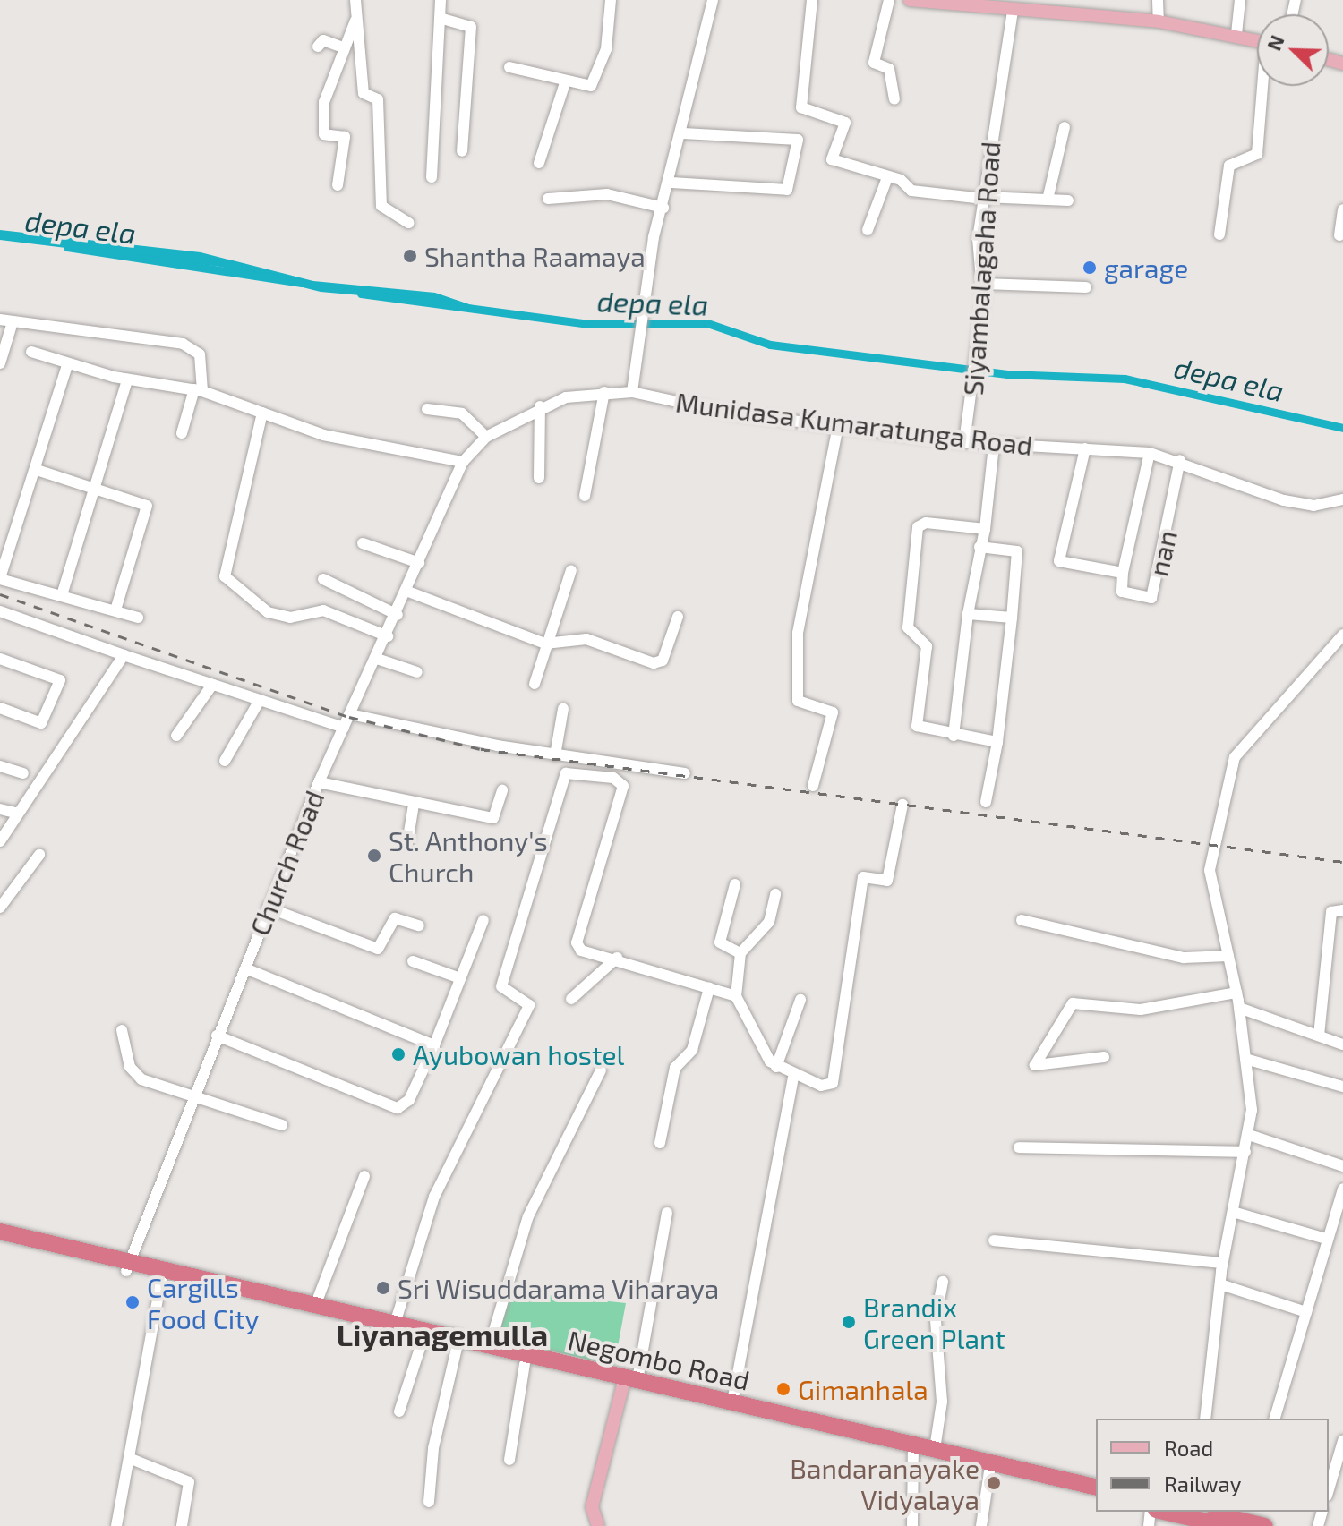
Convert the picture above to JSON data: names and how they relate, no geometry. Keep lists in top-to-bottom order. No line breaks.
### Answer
{"streets":{"highway":["Negombo Road"],"street":["Siyambalagaha Road","Munidasa Kumaratunga Road","nan","Church Road"]},"crossings":[["Siyambalagaha Road","Munidasa Kumaratunga Road"],["Munidasa Kumaratunga Road","nan"],["Munidasa Kumaratunga Road","Church Road"],["Church Road","Negombo Road"]],"districts":["Liyanagemulla"],"water":["depa ela"],"places":["Shantha Raamaya","garage","St. Anthony's Church","Ayubowan hostel","Sri Wisuddarama Viharaya","Cargills Food City","Brandix Green Plant","Gimanhala","Bandaranayake Vidyalaya"],"legend":["Road","Railway"],"north":"top left"}
